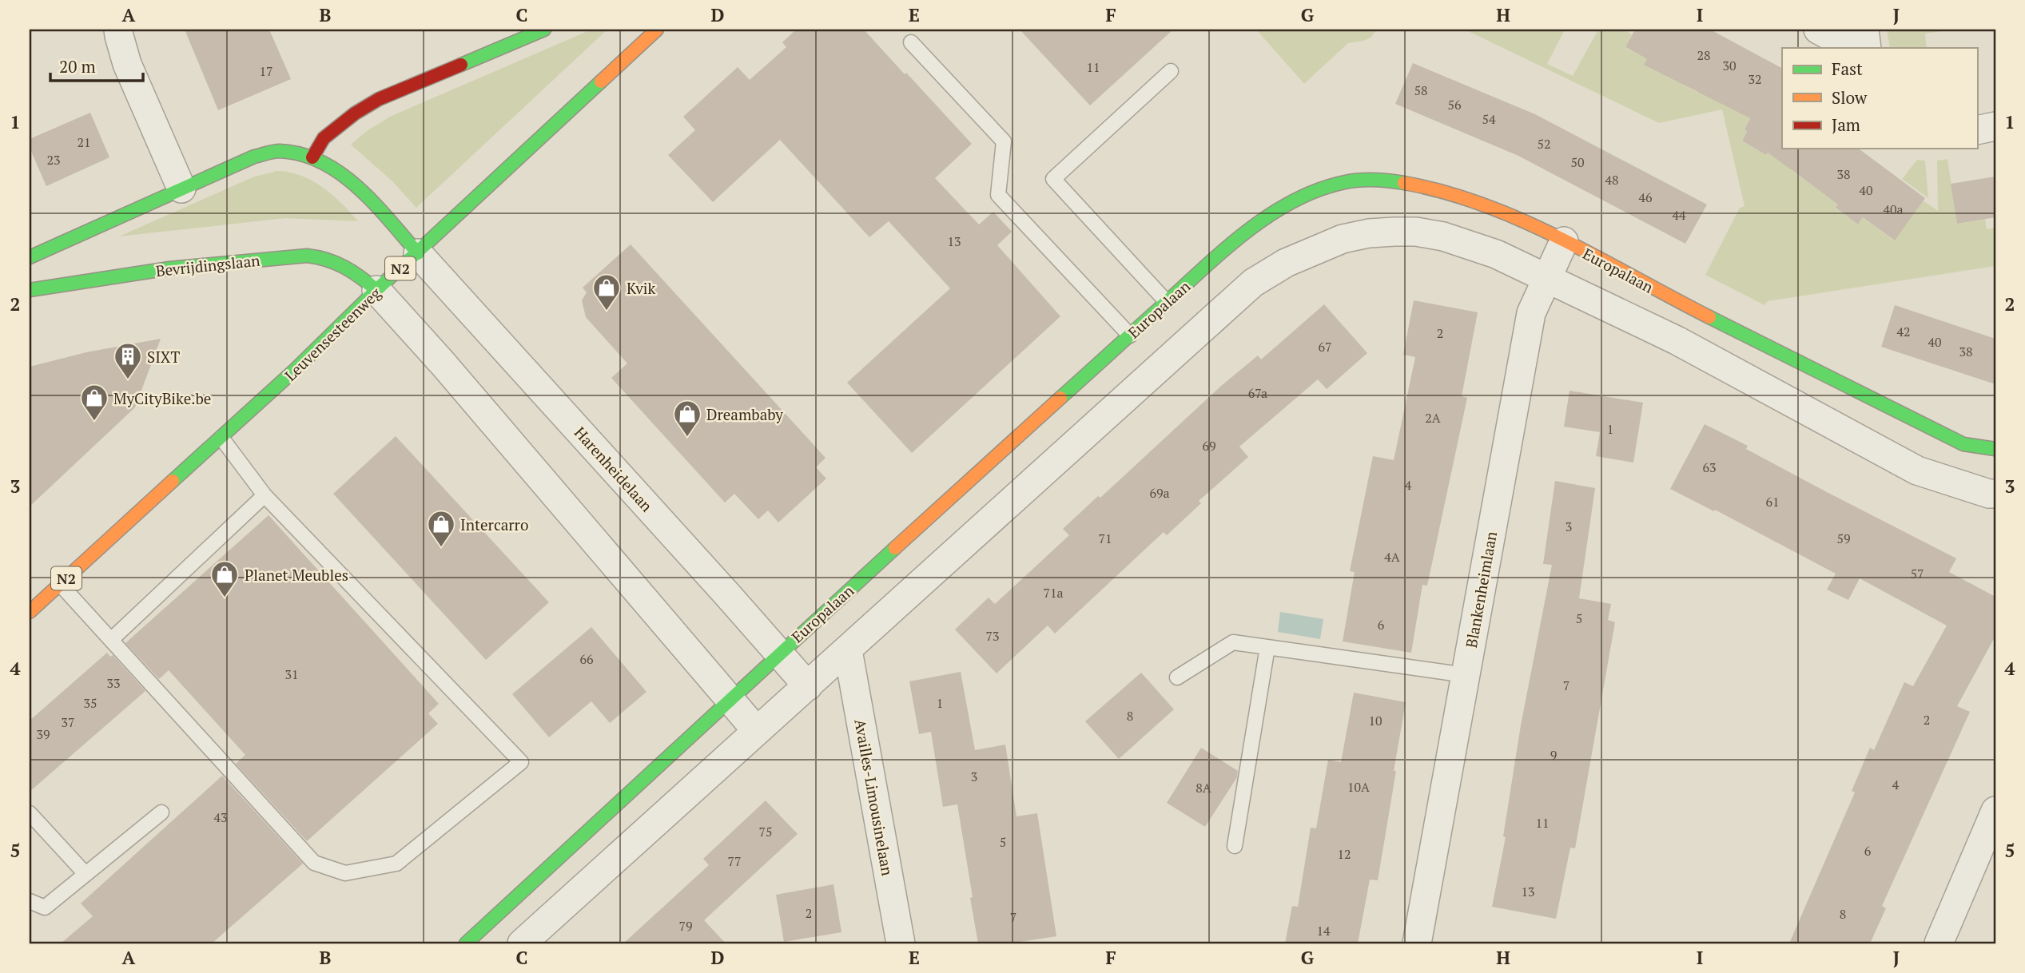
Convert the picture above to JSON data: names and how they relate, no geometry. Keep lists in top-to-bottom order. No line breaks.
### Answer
{"streets":{"street":["Bevrijdingslaan","N2","Europalaan","Leuvensesteenweg","Harenheidelaan","Blankenheimlaan","Availles-Limousinelaan"]},"crossings":[["Bevrijdingslaan","Leuvensesteenweg"],["Europalaan","Harenheidelaan"],["Europalaan","Blankenheimlaan"],["Leuvensesteenweg","Harenheidelaan"]],"places":{"shop":["Kvik","MyCityBike.be","Dreambaby","Intercarro","Planet Meubles"],"building":["SIXT"]},"house_numbers":["28","30","11","17","32","58","56","54","21","52","23","50","38","48","40","46","40a","44","13","42","2","40","67","38","67a","2A","1","69","63","4","69a","61","3","71","59","4A","57","71a","5","6","73","66","31","33","7","35","1","8","2","10","37","39","9","3","4","10A","8A","43","11","75","5","6","12","77","13","2","8","7","79","14"],"legend":["Fast","Slow","Jam"],"scale_bar":"20 m","grid":{"columns":["A","B","C","D","E","F","G","H","I","J"],"rows":["1","2","3","4","5"]}}
